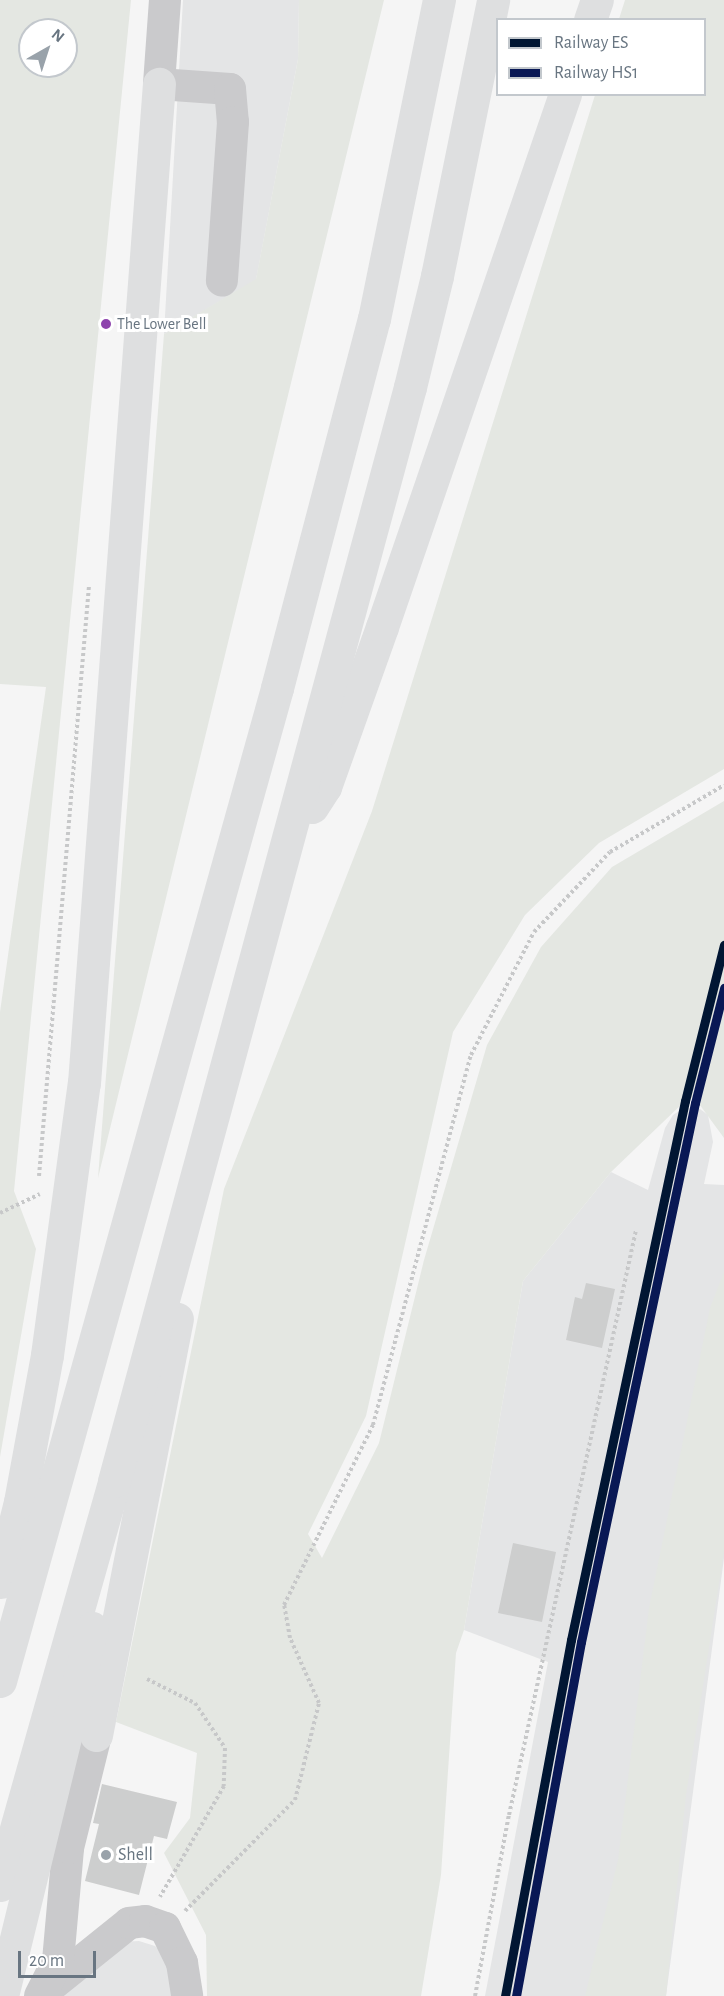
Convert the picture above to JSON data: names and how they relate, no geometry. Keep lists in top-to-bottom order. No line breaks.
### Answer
{"places":["The Lower Bell","Shell"],"lines":["rail line ES","rail line HS1"],"legend":["Railway ES","Railway HS1"],"scale_bar":"20 m","north":"top right"}
